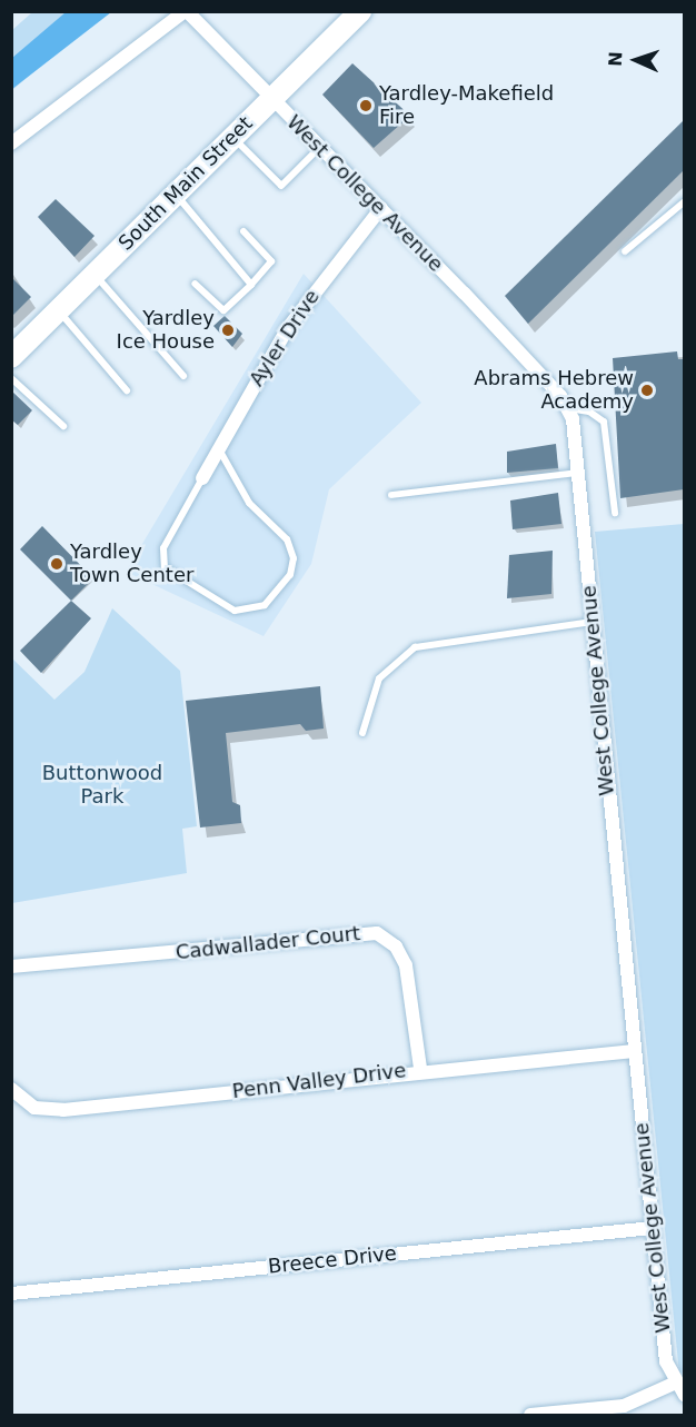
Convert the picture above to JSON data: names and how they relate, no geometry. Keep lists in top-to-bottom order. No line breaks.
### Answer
{"streets":{"main road":["South Main Street"],"street":["West College Avenue","Ayler Drive","Cadwallader Court","Penn Valley Drive","Breece Drive"]},"crossings":[["South Main Street","West College Avenue"],["West College Avenue","Ayler Drive"],["West College Avenue","Penn Valley Drive"],["West College Avenue","Breece Drive"],["Cadwallader Court","Penn Valley Drive"]],"parks":["Buttonwood Park"],"places":["Yardley-Makefield Fire","Yardley Ice House","Abrams Hebrew Academy","Yardley Town Center"],"north":"left"}
